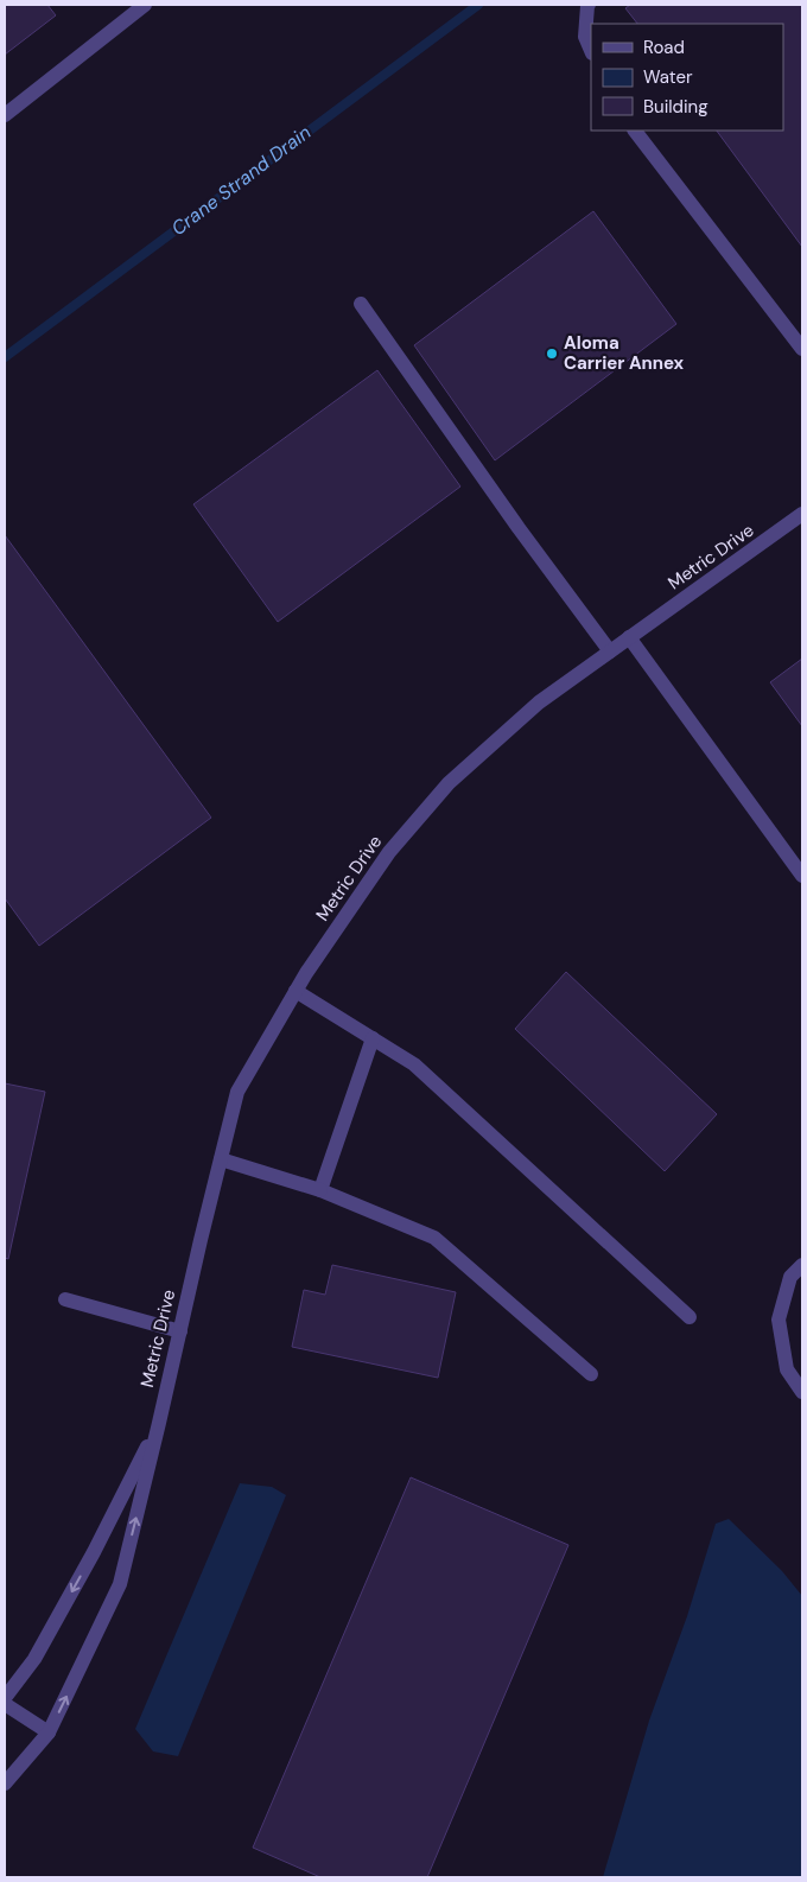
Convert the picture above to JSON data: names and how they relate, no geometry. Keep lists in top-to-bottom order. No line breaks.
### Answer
{"streets":{"street":["Metric Drive"]},"water":["Crane Strand Drain"],"places":["Aloma Carrier Annex"],"legend":["Road","Water","Building"]}
